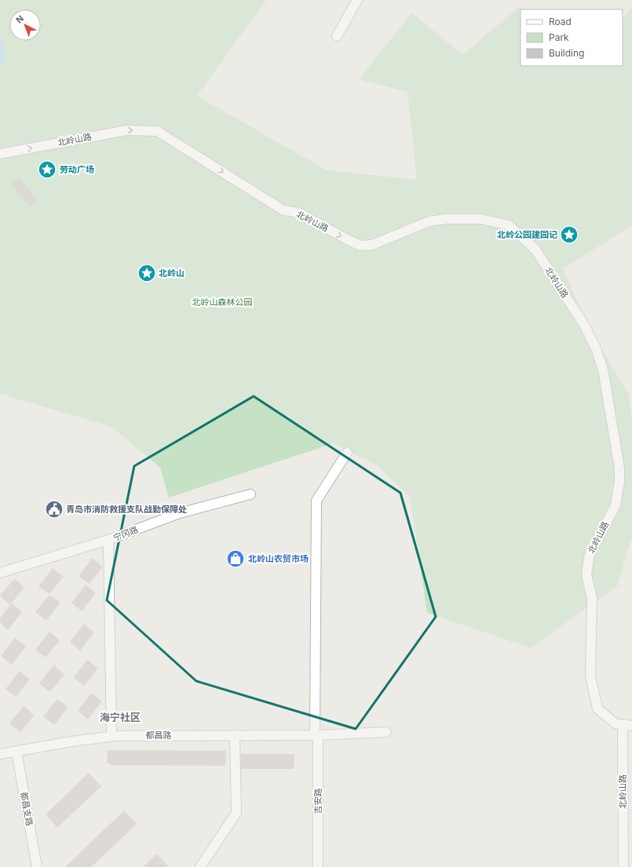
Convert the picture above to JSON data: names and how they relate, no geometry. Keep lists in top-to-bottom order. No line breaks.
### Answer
{"streets":{"street":["北岭山路","宁冈路","都昌路","吉安路","都昌支路"]},"crossings":[["都昌路","吉安路"],["都昌路","都昌支路"]],"districts":["海宁社区"],"parks":["北岭山森林公园"],"places":{"place":["劳动广场","北岭公园建园记","北岭山"],"public building":["青岛市消防救援支队战勤保障处"],"shop":["北岭山农贸市场"]},"legend":["Road","Park","Building"],"north":"top left"}
